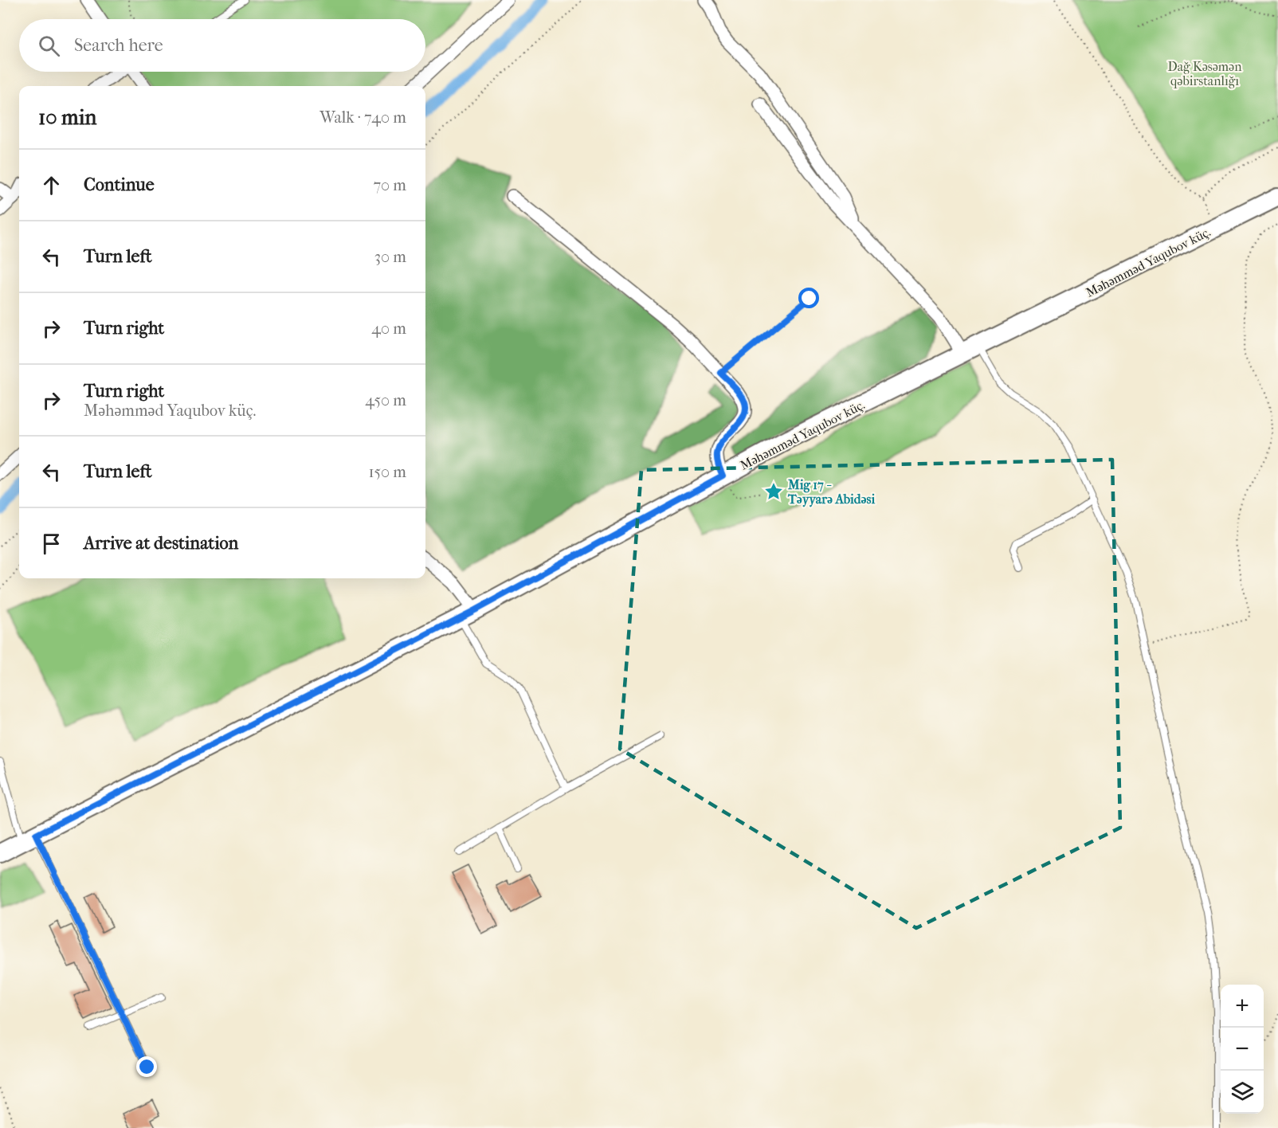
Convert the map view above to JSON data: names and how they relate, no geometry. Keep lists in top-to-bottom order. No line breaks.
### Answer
{"streets":{"main road":["Məhəmməd Yaqubov küç."]},"parks":["Dağ Kəsəmən qəbirstanlığı"],"places":{"place":["Mig 17 - Təyyarə Abidəsi"]},"page":{"search":"Search here","heading":["10 min","Walk · 740 m"],"list":[["Continue","70 m"],["Turn left","30 m"],["Turn right","40 m"],["Turn right","Məhəmməd Yaqubov küç.","450 m"],["Turn left","150 m"],"Arrive at destination"],"map_buttons":["+","−"]}}
